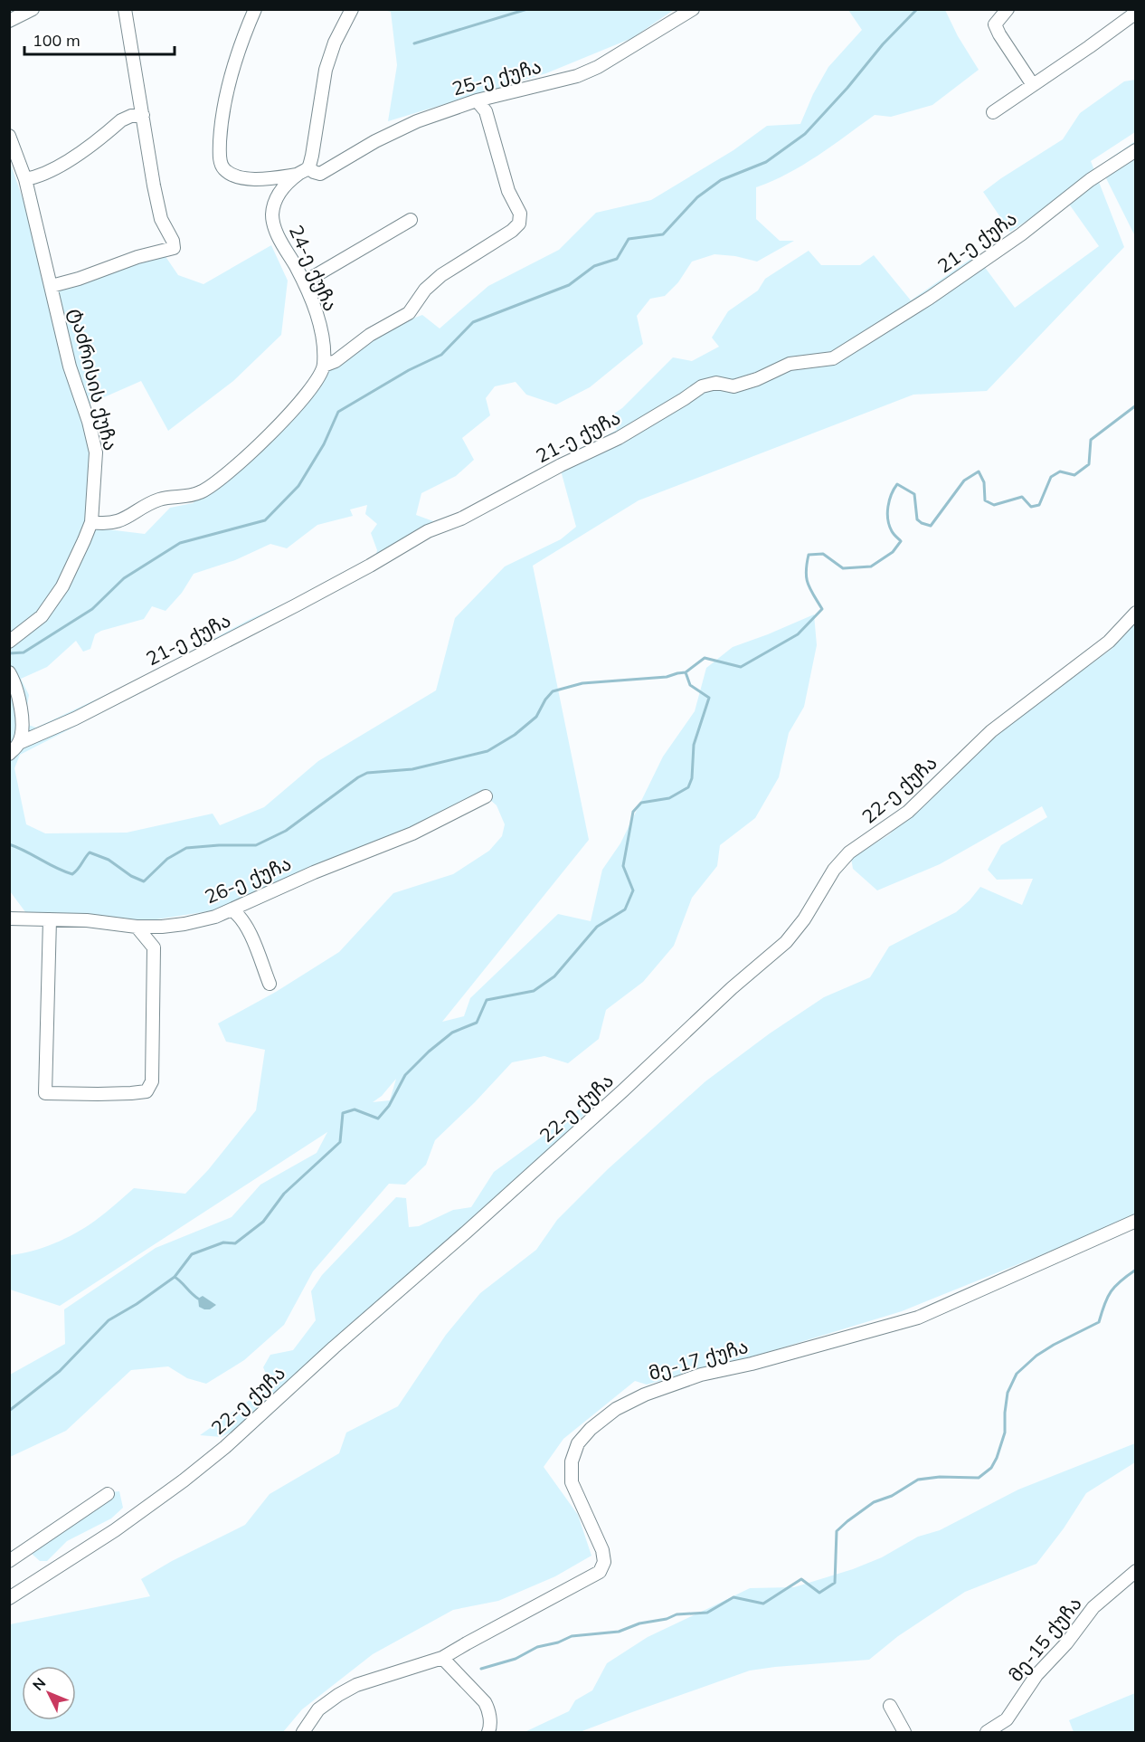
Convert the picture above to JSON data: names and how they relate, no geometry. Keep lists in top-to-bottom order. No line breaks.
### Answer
{"streets":{"street":["25-ე ქუჩა","21-ე ქუჩა","24-ე ქუჩა","ტაძრისის ქუჩა","22-ე ქუჩა","26-ე ქუჩა","მე-17 ქუჩა","მე-15 ქუჩა"]},"crossings":[["25-ე ქუჩა","24-ე ქუჩა"]],"scale_bar":"100 m","north":"top left"}
